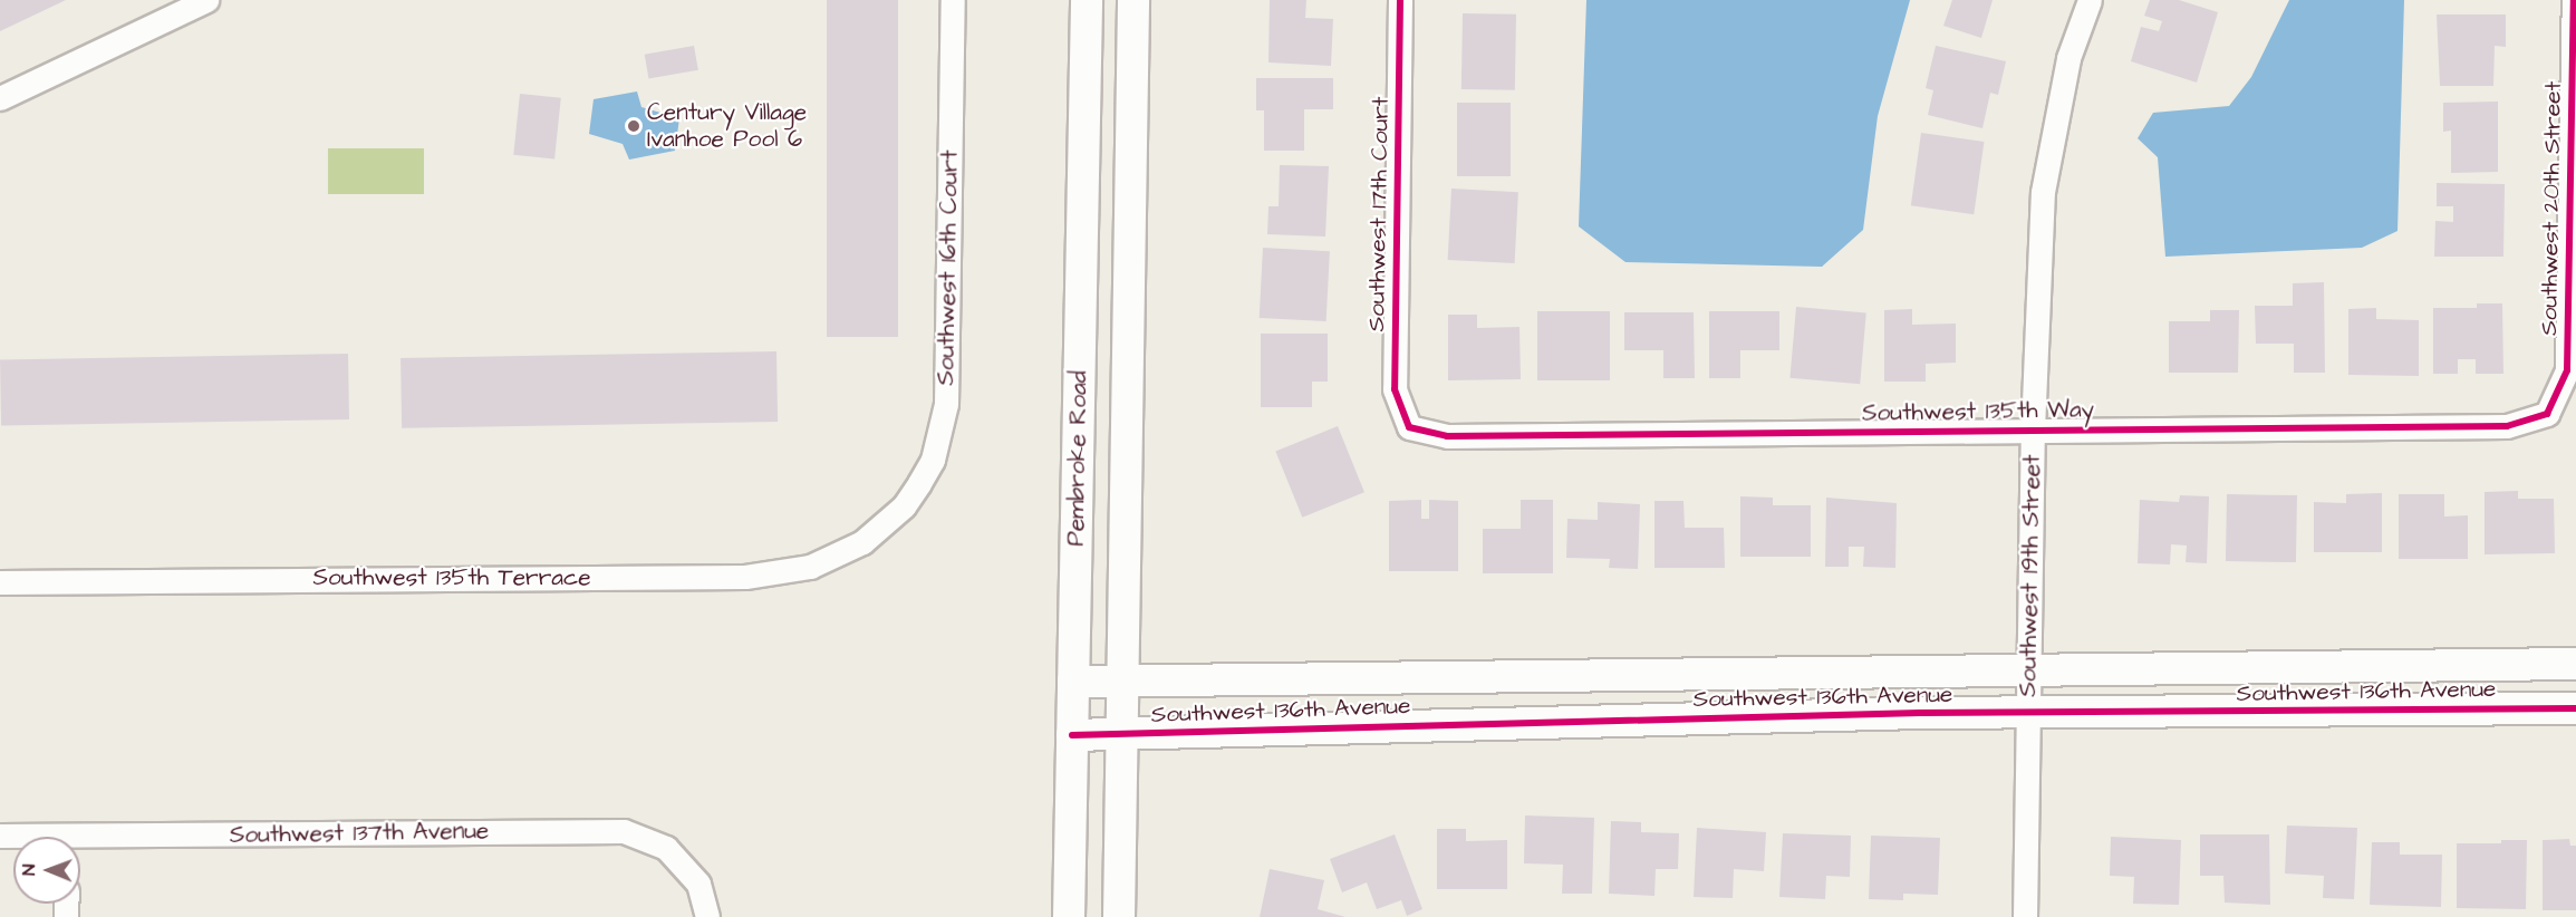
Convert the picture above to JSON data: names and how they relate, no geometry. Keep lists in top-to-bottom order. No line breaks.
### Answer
{"streets":{"street":["Southwest 20th Street","Southwest 17th Court","Southwest 16th Court","Southwest 135th Way","Pembroke Road","Southwest 19th Street","Southwest 135th Terrace","Southwest 136th Avenue","Southwest 137th Avenue"]},"crossings":[["Southwest 20th Street","Southwest 135th Way"],["Southwest 17th Court","Southwest 135th Way"],["Southwest 16th Court","Southwest 135th Terrace"],["Southwest 135th Way","Southwest 19th Street"],["Pembroke Road","Southwest 136th Avenue"],["Southwest 19th Street","Southwest 136th Avenue"]],"places":["Century Village Ivanhoe Pool 6"],"north":"left"}
